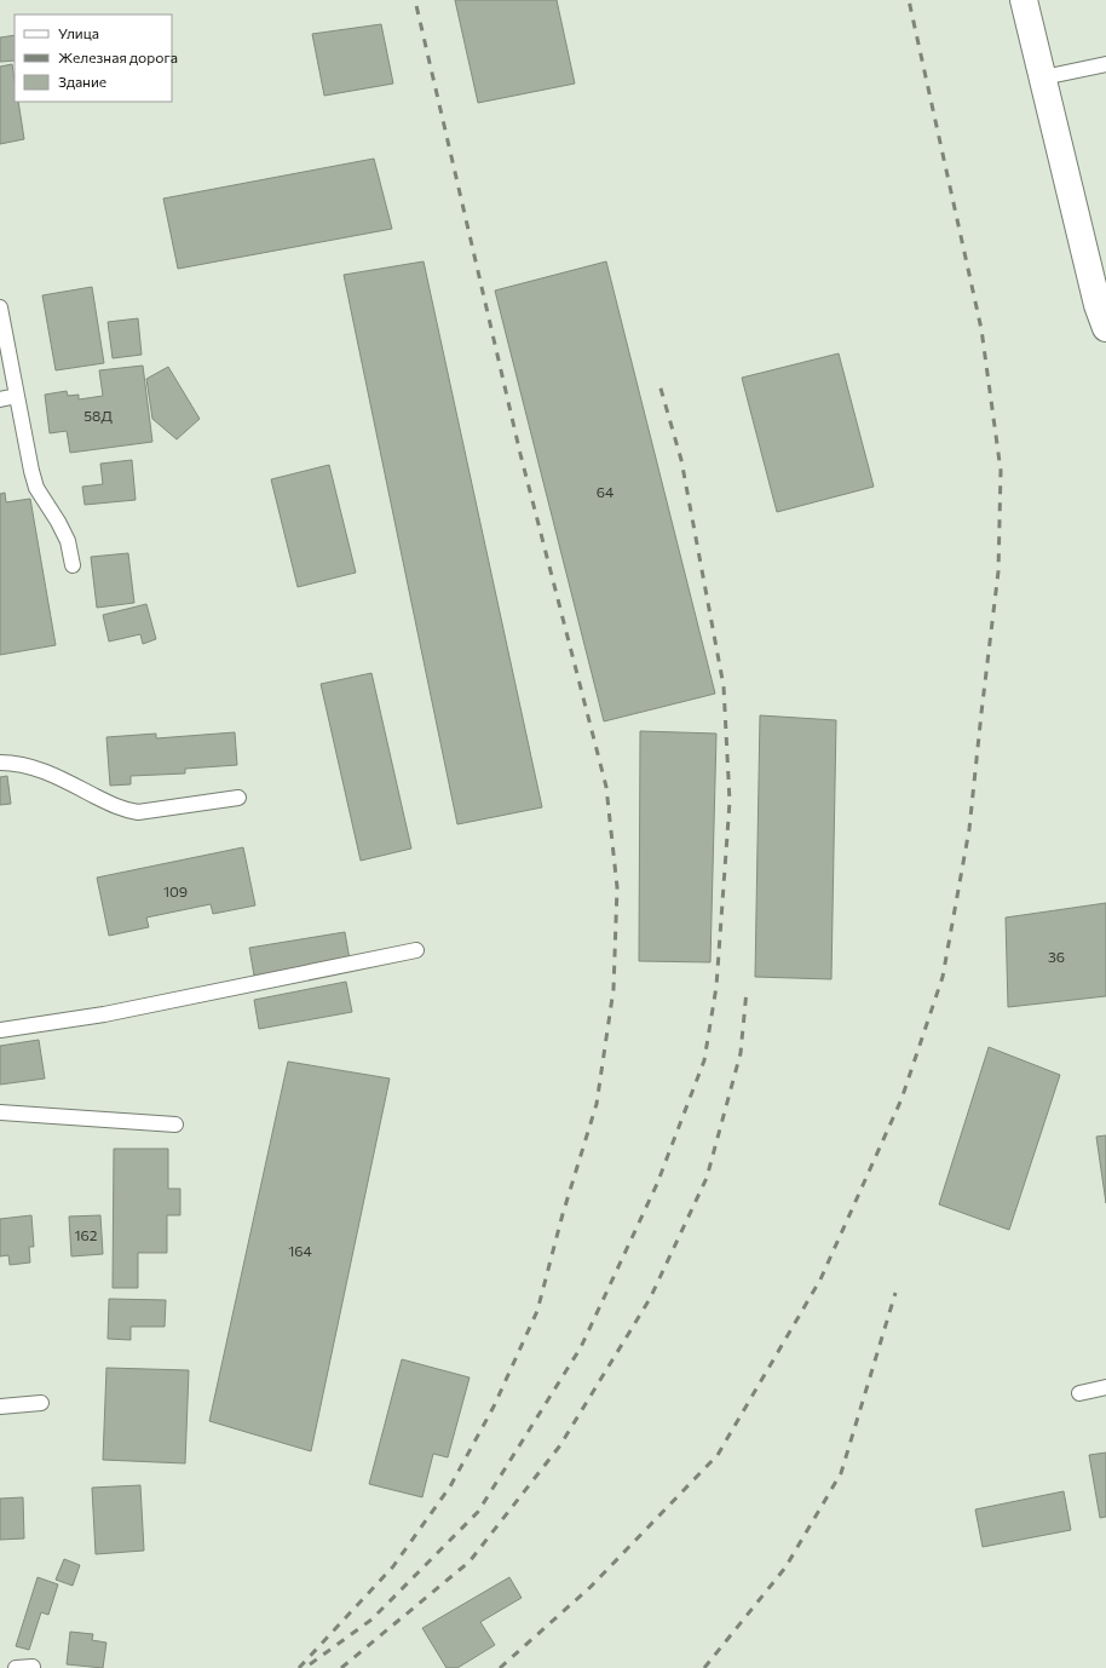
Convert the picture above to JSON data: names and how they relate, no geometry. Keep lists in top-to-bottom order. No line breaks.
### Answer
{"house_numbers":["58Д","64","109","36","162","164"],"legend":["Улица","Железная дорога","Здание"]}
